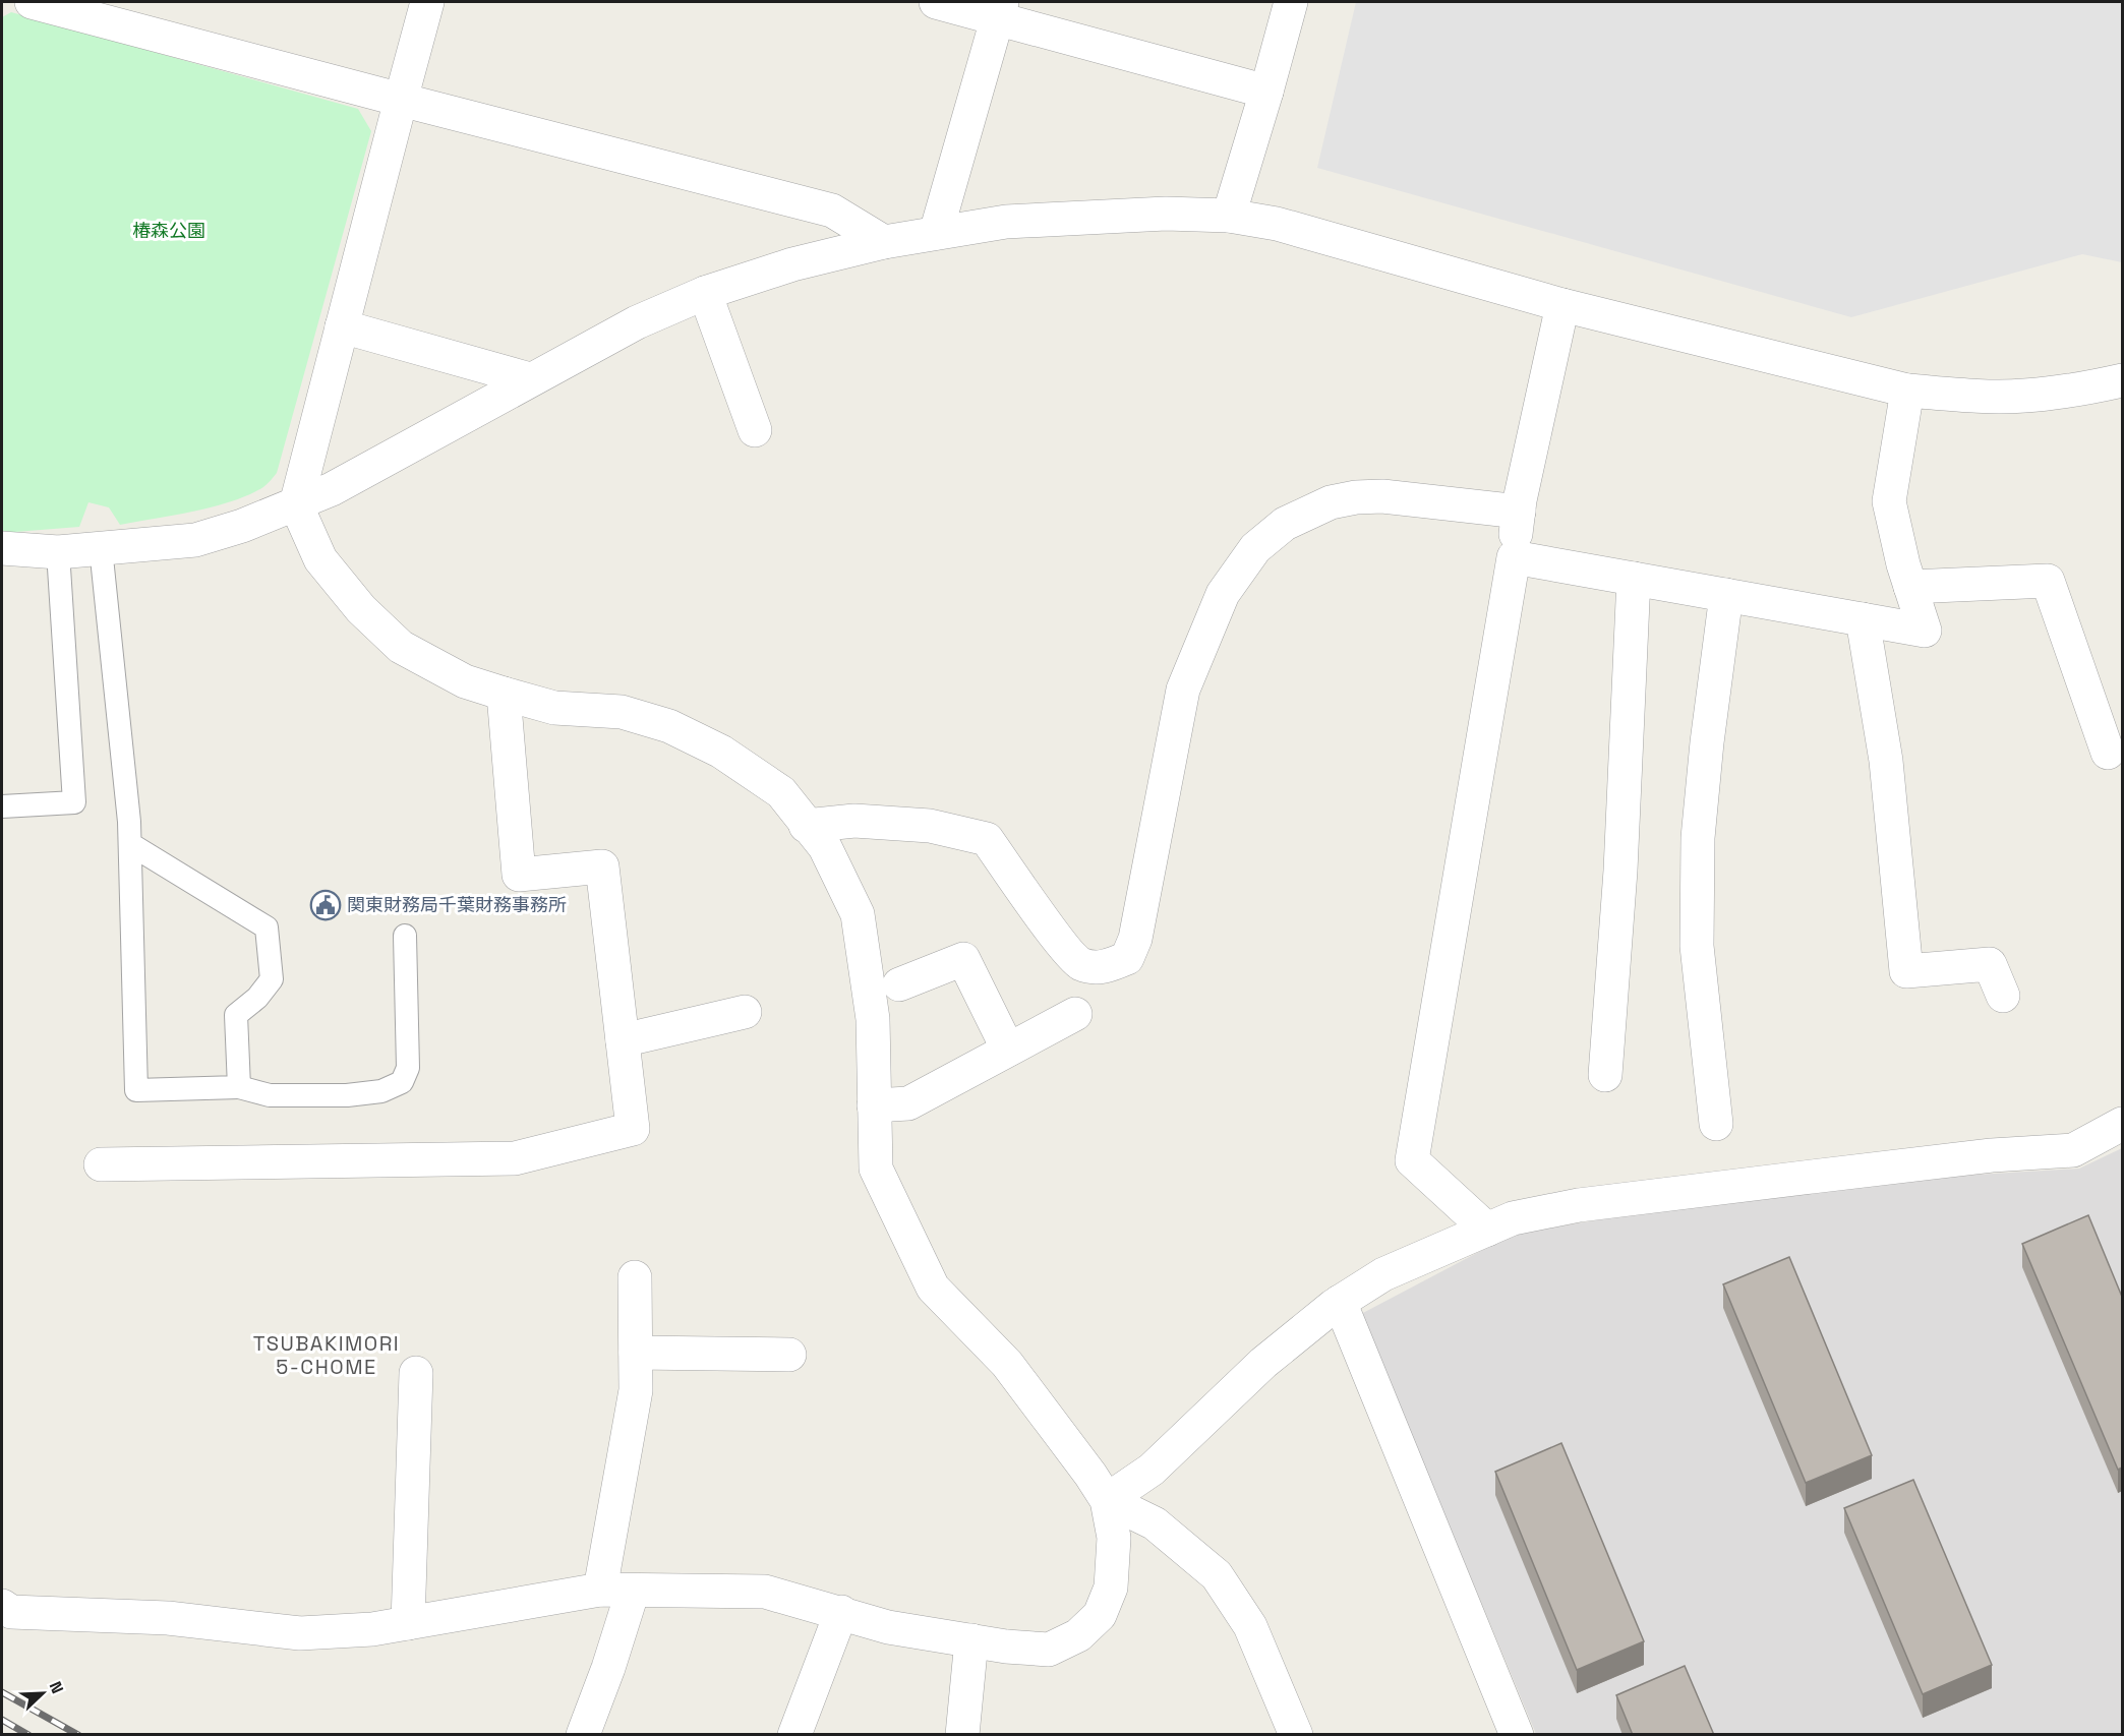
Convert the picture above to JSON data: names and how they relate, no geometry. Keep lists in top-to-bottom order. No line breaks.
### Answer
{"districts":["TSUBAKIMORI 5-CHOME"],"parks":["椿森公園"],"places":{"public building":["関東財務局千葉財務事務所"]},"north":"top right"}
